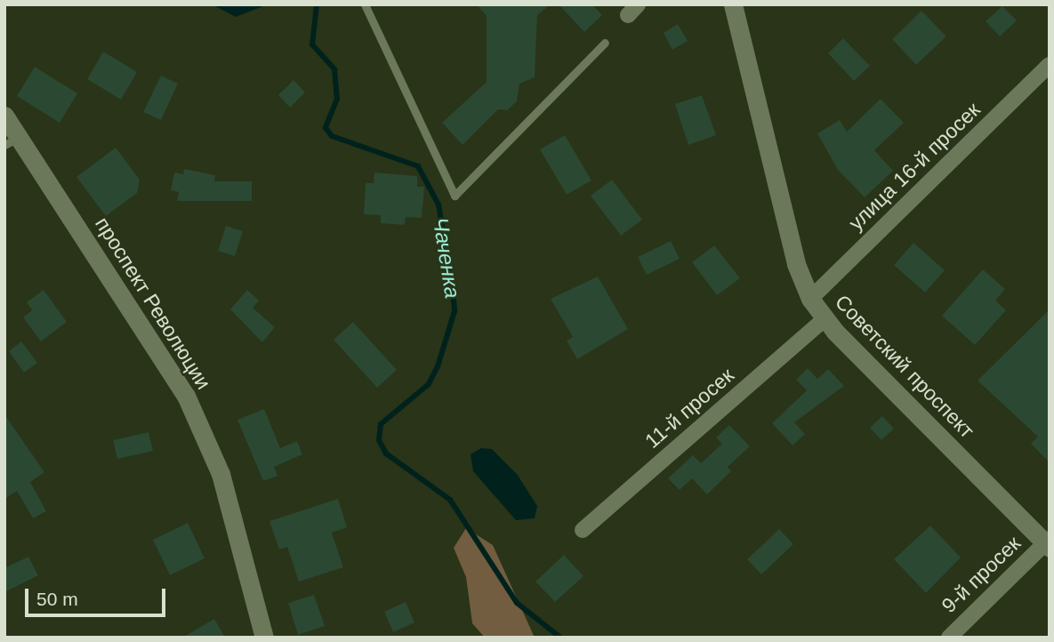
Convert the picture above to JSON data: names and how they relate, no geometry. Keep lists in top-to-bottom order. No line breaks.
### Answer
{"streets":{"street":["улица 16-й просек","проспект Революции","Советский проспект","11-й просек","9-й просек"]},"crossings":[["улица 16-й просек","Советский проспект"],["Советский проспект","11-й просек"],["Советский проспект","9-й просек"]],"water":["Чаченка"],"scale_bar":"50 m"}
